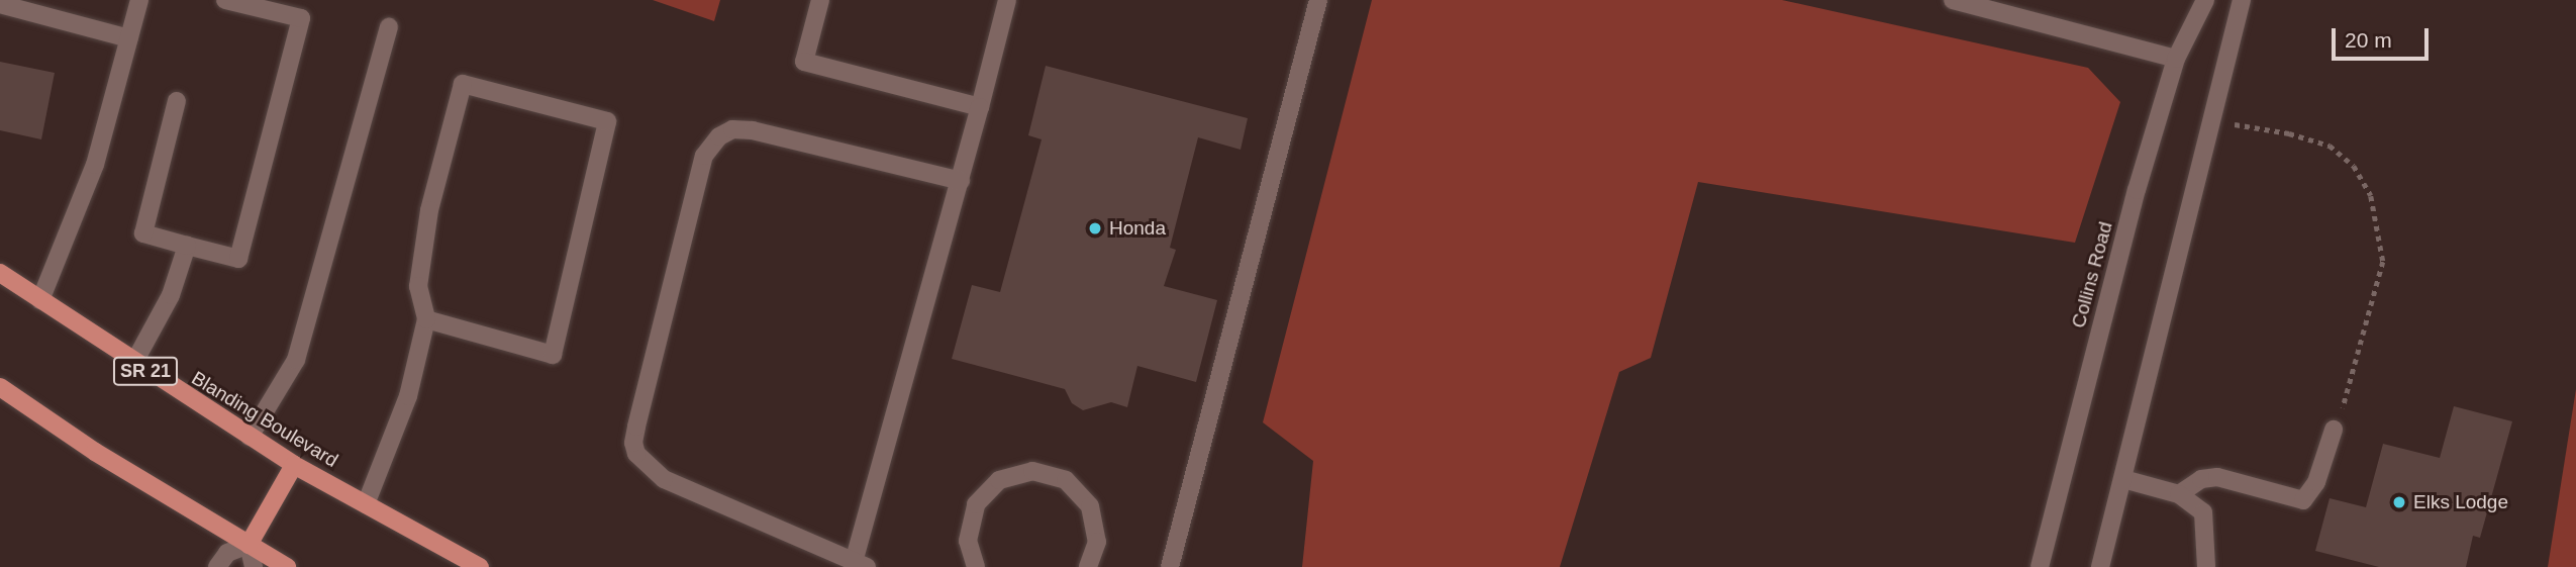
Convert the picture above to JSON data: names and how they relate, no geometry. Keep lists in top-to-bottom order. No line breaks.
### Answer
{"streets":{"main road":["SR 21","Blanding Boulevard"],"street":["Collins Road"]},"places":["Honda","Elks Lodge"],"scale_bar":"20 m"}
